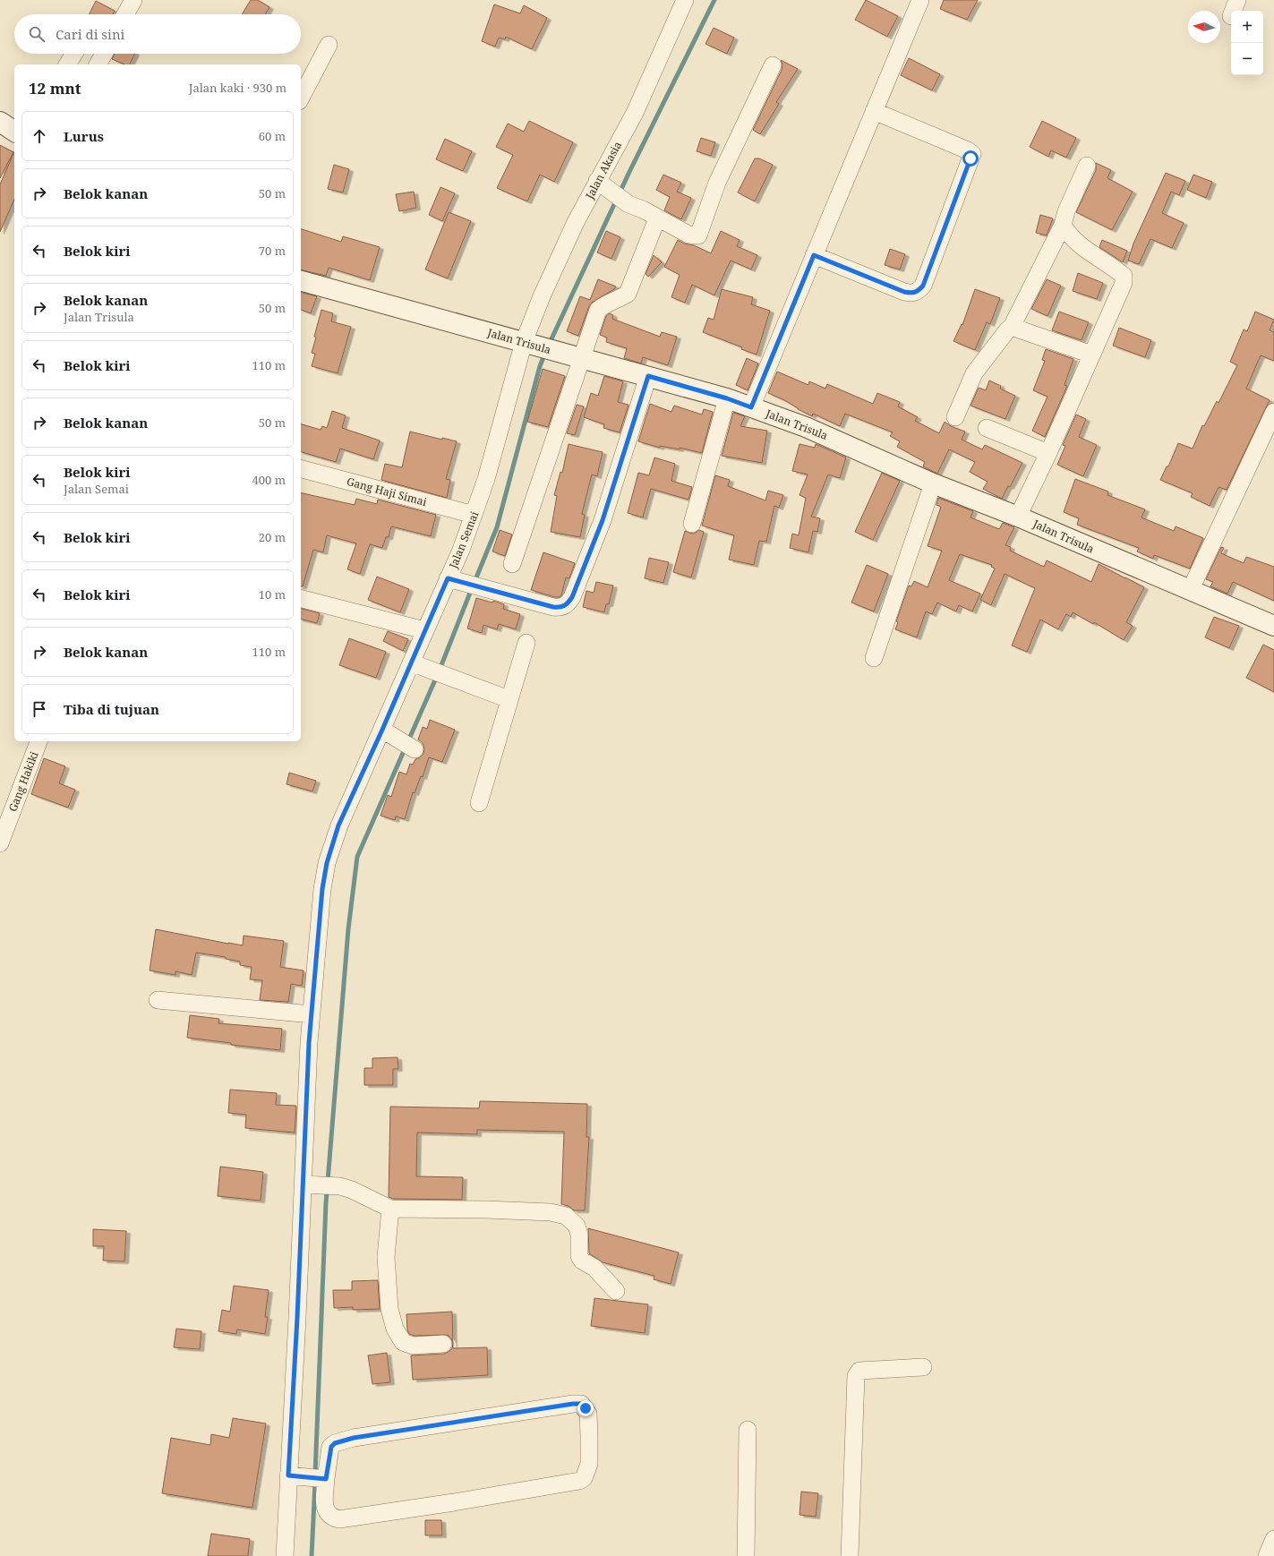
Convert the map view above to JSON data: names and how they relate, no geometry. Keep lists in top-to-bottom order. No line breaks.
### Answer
{"streets":{"street":["Jalan Akasia","Jalan Trisula","Gang Haji Simai","Jalan Semai","Gang Hakiki"]},"crossings":[["Jalan Akasia","Jalan Trisula"],["Jalan Akasia","Jalan Semai"],["Jalan Trisula","Jalan Semai"],["Gang Haji Simai","Jalan Semai"]],"north":"left","page":{"map_buttons":["+","−"],"search":"Cari di sini","heading":["12 mnt","Jalan kaki · 930 m"],"list":[["Lurus","60 m"],["Belok kanan","50 m"],["Belok kiri","70 m"],["Belok kanan","Jalan Trisula","50 m"],["Belok kiri","110 m"],["Belok kanan","50 m"],["Belok kiri","Jalan Semai","400 m"],["Belok kiri","20 m"],["Belok kiri","10 m"],["Belok kanan","110 m"],"Tiba di tujuan"]}}
